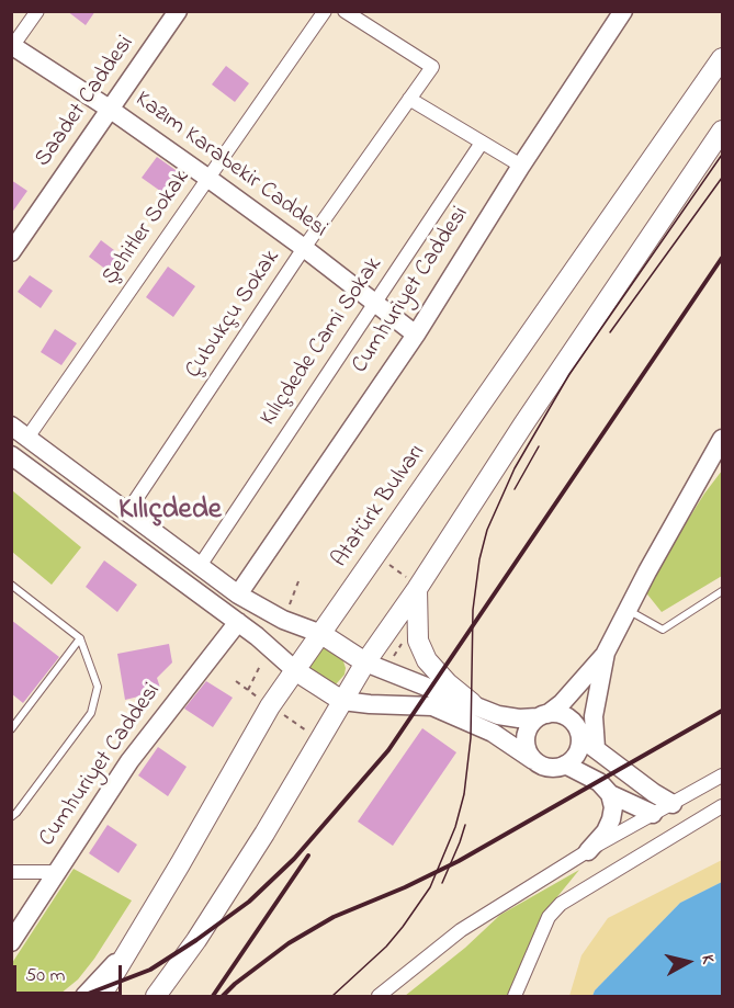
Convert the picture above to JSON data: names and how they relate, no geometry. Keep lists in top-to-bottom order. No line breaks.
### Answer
{"streets":{"main road":["Saadet Caddesi","Kazım Karabekir Caddesi","Cumhuriyet Caddesi","Atatürk Bulvarı"],"street":["Şehitler Sokak","Çubukçu Sokak","Kılıçdede Cami Sokak"]},"crossings":[["Saadet Caddesi","Kazım Karabekir Caddesi"],["Kazım Karabekir Caddesi","Şehitler Sokak"],["Kazım Karabekir Caddesi","Cumhuriyet Caddesi"],["Kazım Karabekir Caddesi","Çubukçu Sokak"],["Kazım Karabekir Caddesi","Kılıçdede Cami Sokak"]],"districts":["Kılıçdede"],"scale_bar":"50 m","north":"right"}
